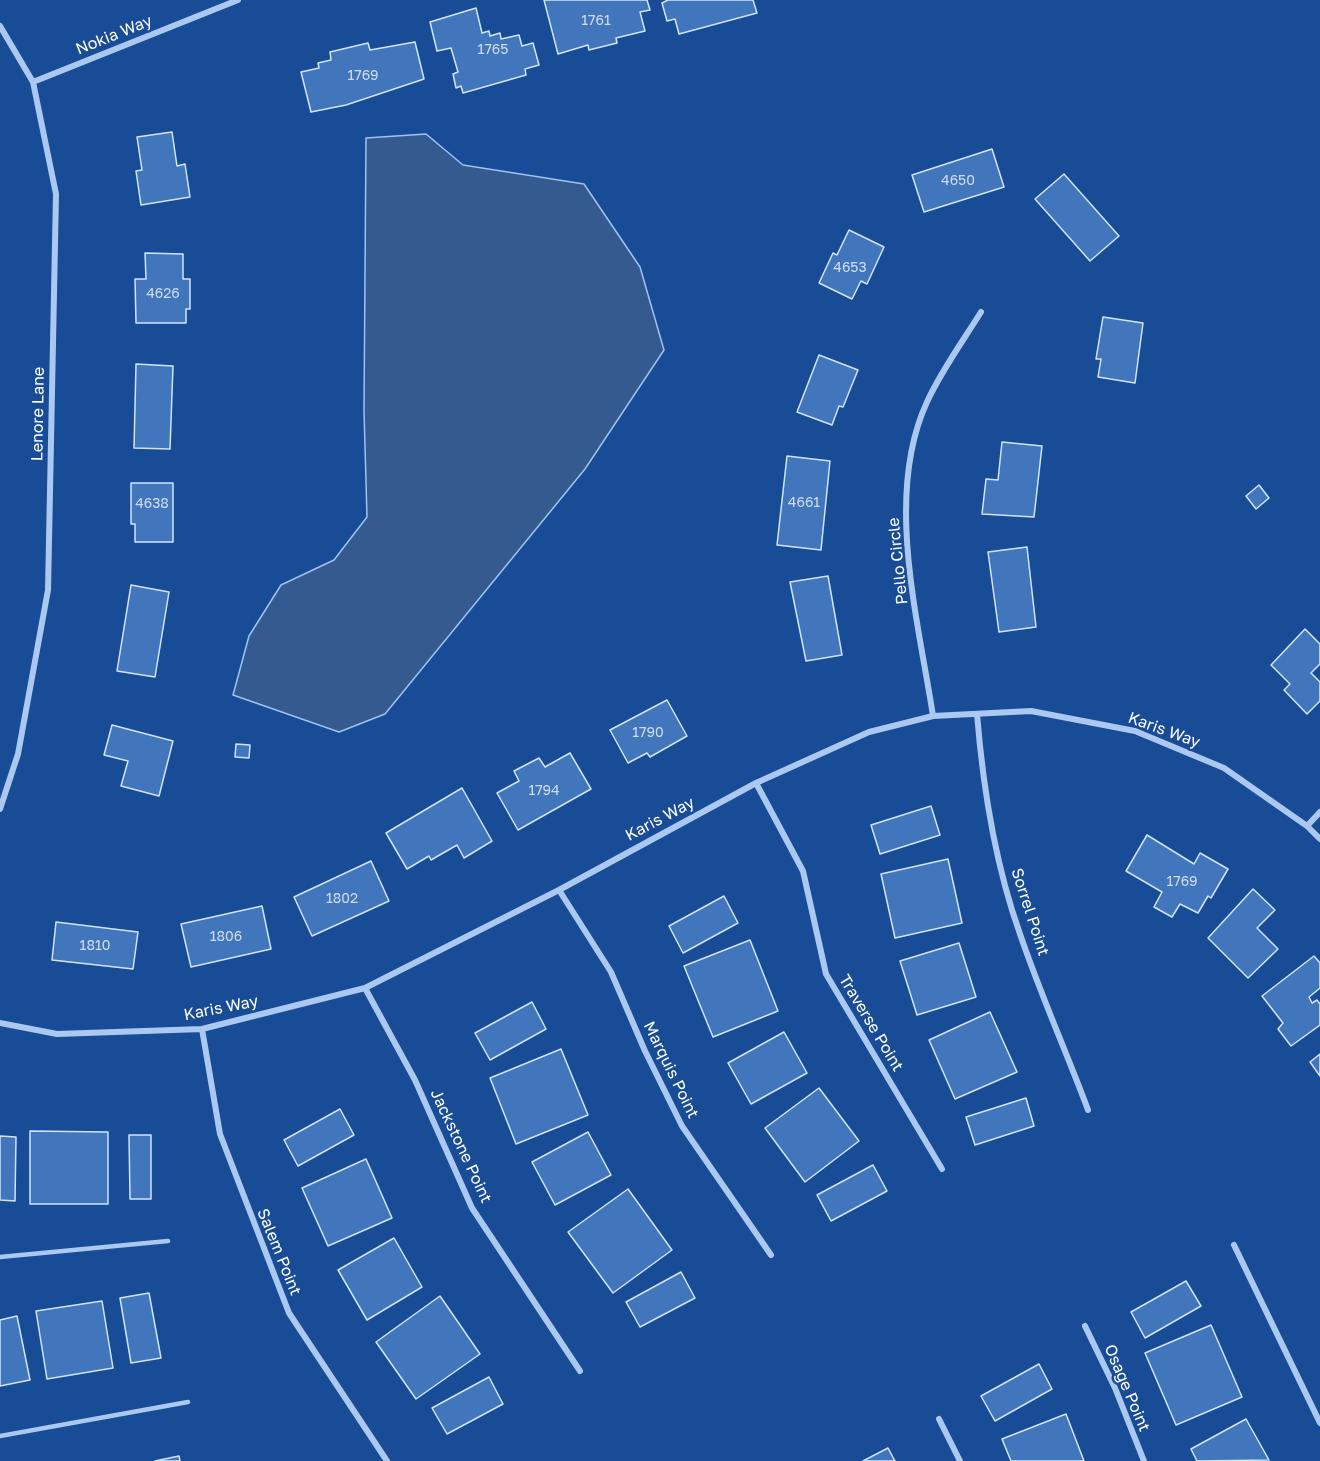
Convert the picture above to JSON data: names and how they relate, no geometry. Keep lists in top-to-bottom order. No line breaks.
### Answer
{"streets":{"street":["Nokia Way","Lenore Lane","Pello Circle","Karis Way","Sorrel Point","Traverse Point","Marquis Point","Jackstone Point","Salem Point","Osage Point"]},"crossings":[["Nokia Way","Lenore Lane"],["Pello Circle","Karis Way"],["Karis Way","Sorrel Point"],["Karis Way","Traverse Point"],["Karis Way","Marquis Point"],["Karis Way","Jackstone Point"],["Karis Way","Salem Point"]],"house_numbers":["1761","1765","1769","4650","4653","4626","4661","4638","1790","1794","1769","1802","1806","1810"]}
